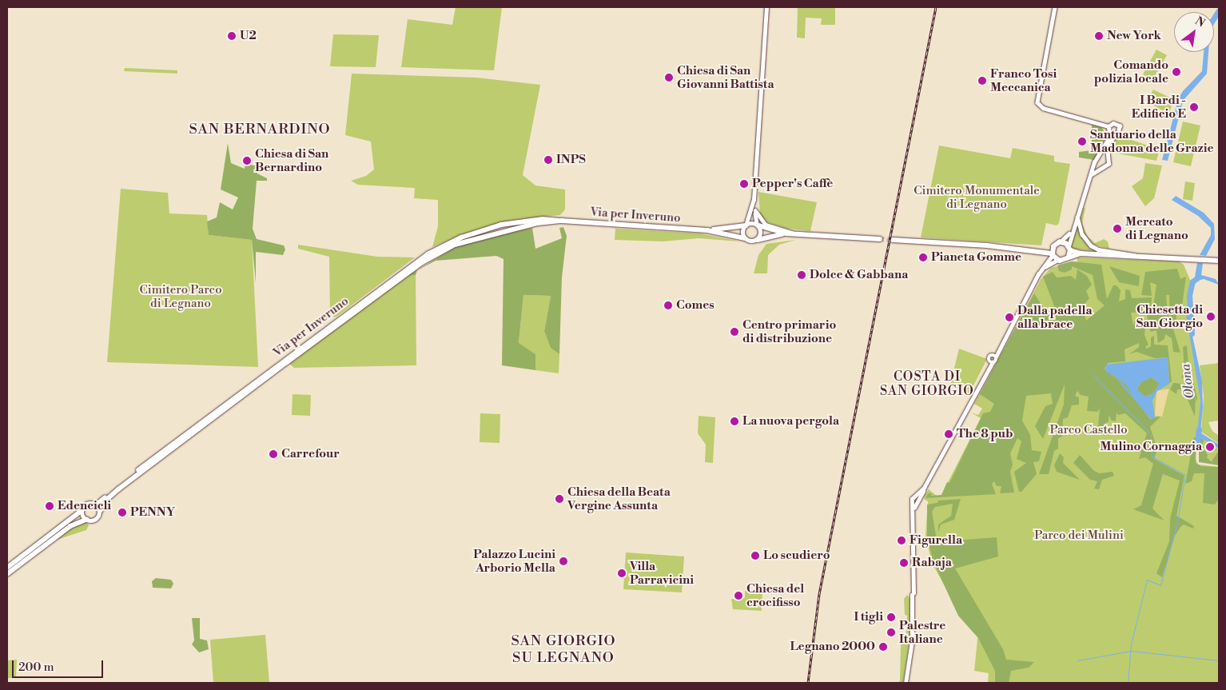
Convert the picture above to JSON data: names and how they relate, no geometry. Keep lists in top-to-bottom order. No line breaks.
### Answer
{"streets":{"main road":["Via per Inveruno"]},"districts":["SAN BERNARDINO","COSTA DI SAN GIORGIO","SAN GIORGIO SU LEGNANO"],"water":["Olona"],"parks":["Cimitero Monumentale di Legnano","Cimitero Parco di Legnano","Parco Castello","Parco dei Mulini"],"places":["U2","New York","Comando polizia locale","Chiesa di San Giovanni Battista","Franco Tosi Meccanica","I Bardi - Edificio E","Santuario della Madonna delle Grazie","INPS","Chiesa di San Bernardino","Pepper's Caffè","Mercato di Legnano","Pianeta Gomme","Dolce & Gabbana","Comes","Chiesetta di San Giorgio","Dalla padella alla brace","Centro primario di distribuzione","La nuova pergola","The 8 pub","Mulino Cornaggia","Carrefour","Chiesa della Beata Vergine Assunta","Edencicli","PENNY","Figurella","Lo scudiero","Palazzo Lucini Arborio Mella","Rabaja","Villa Parravicini","Chiesa del crocifisso","I tigli","Palestre Italiane","Legnano 2000"],"scale_bar":"200 m","north":"top right"}
